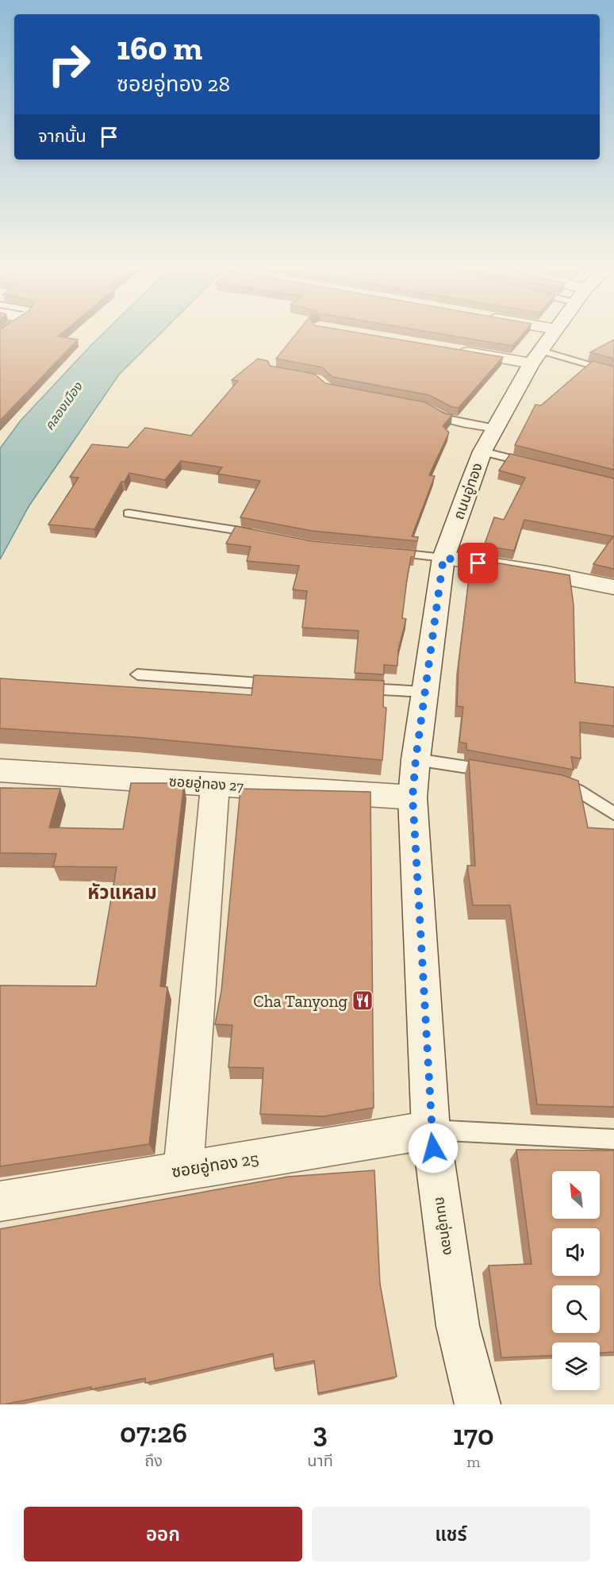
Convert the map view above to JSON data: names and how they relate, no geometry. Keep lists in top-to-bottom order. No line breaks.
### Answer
{"streets":{"street":["ถนนอู่ทอง","ซอยอู่ทอง 27","ซอยอู่ทอง 25"]},"crossings":[["ถนนอู่ทอง","ซอยอู่ทอง 27"],["ถนนอู่ทอง","ซอยอู่ทอง 25"]],"districts":["หัวแหลม"],"water":["คลองเมือง"],"places":{"restaurant":["Cha Tanyong"]},"north":"top left","page":{"turn":["160 m","ซอยอู่ทอง 28"],"then":"จากนั้น","eta":["07:26","ถึง","3","นาที","170","m"],"buttons":["ออก","แชร์"]}}
